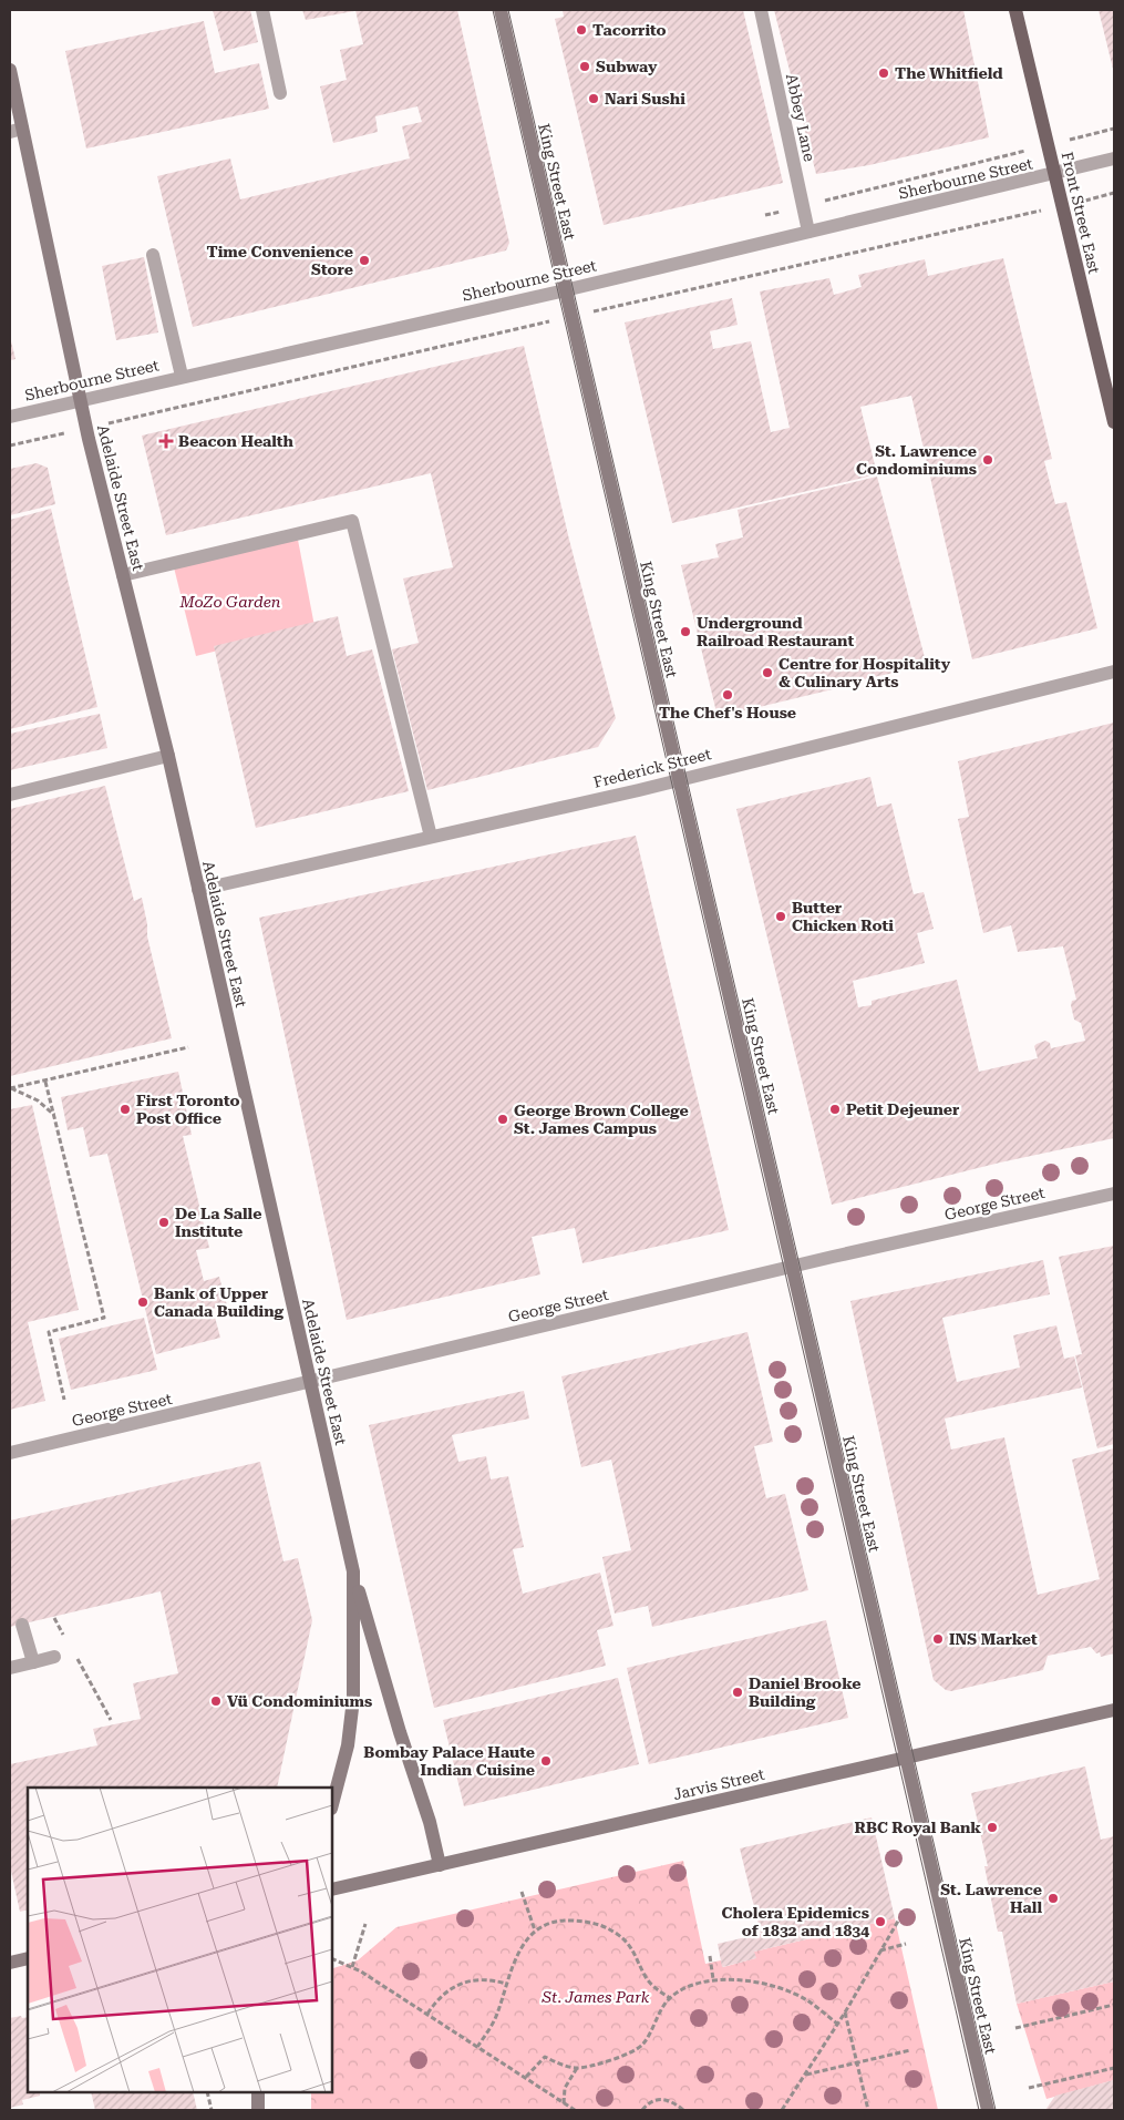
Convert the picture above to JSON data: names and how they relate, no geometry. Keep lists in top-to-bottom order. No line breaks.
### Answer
{"streets":{"main road":["King Street East","Front Street East","Adelaide Street East","Jarvis Street"],"street":["Abbey Lane","Sherbourne Street","Frederick Street","George Street"]},"crossings":[["Abbey Lane","Sherbourne Street"],["Sherbourne Street","King Street East"],["Sherbourne Street","Front Street East"],["Sherbourne Street","Adelaide Street East"],["King Street East","Frederick Street"],["King Street East","George Street"],["King Street East","Jarvis Street"],["Adelaide Street East","Frederick Street"],["Adelaide Street East","George Street"]],"parks":["MoZo Garden","St. James Park"],"places":{"other":["Tacorrito","Subway","The Whitfield","Nari Sushi","Time Convenience Store","St. Lawrence Condominiums","Underground Railroad Restaurant","Centre for Hospitality & Culinary Arts","The Chef's House","Butter Chicken Roti","First Toronto Post Office","Petit Dejeuner","George Brown College St. James Campus","De La Salle Institute","Bank of Upper Canada Building","INS Market","Daniel Brooke Building","Vü Condominiums","Bombay Palace Haute Indian Cuisine","RBC Royal Bank","St. Lawrence Hall","Cholera Epidemics of 1832 and 1834"],"health":["Beacon Health"]}}
